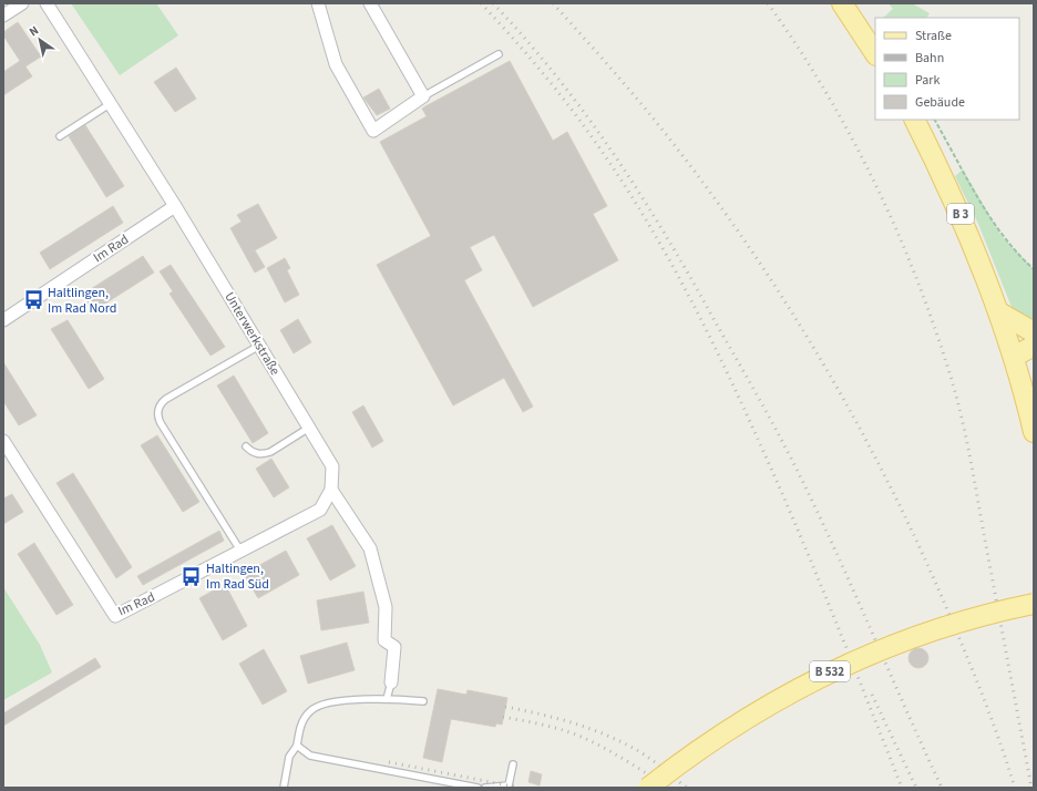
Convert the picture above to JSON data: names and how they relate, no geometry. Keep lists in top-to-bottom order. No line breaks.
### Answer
{"streets":{"main road":["B 3","B 532"],"street":["Im Rad","Unterwerkstraße"]},"crossings":[["Im Rad","Unterwerkstraße"]],"places":{"bus stop":["Haltlingen, Im Rad Nord","Haltingen, Im Rad Süd"]},"legend":["Straße","Bahn","Park","Gebäude"],"north":"top left"}
